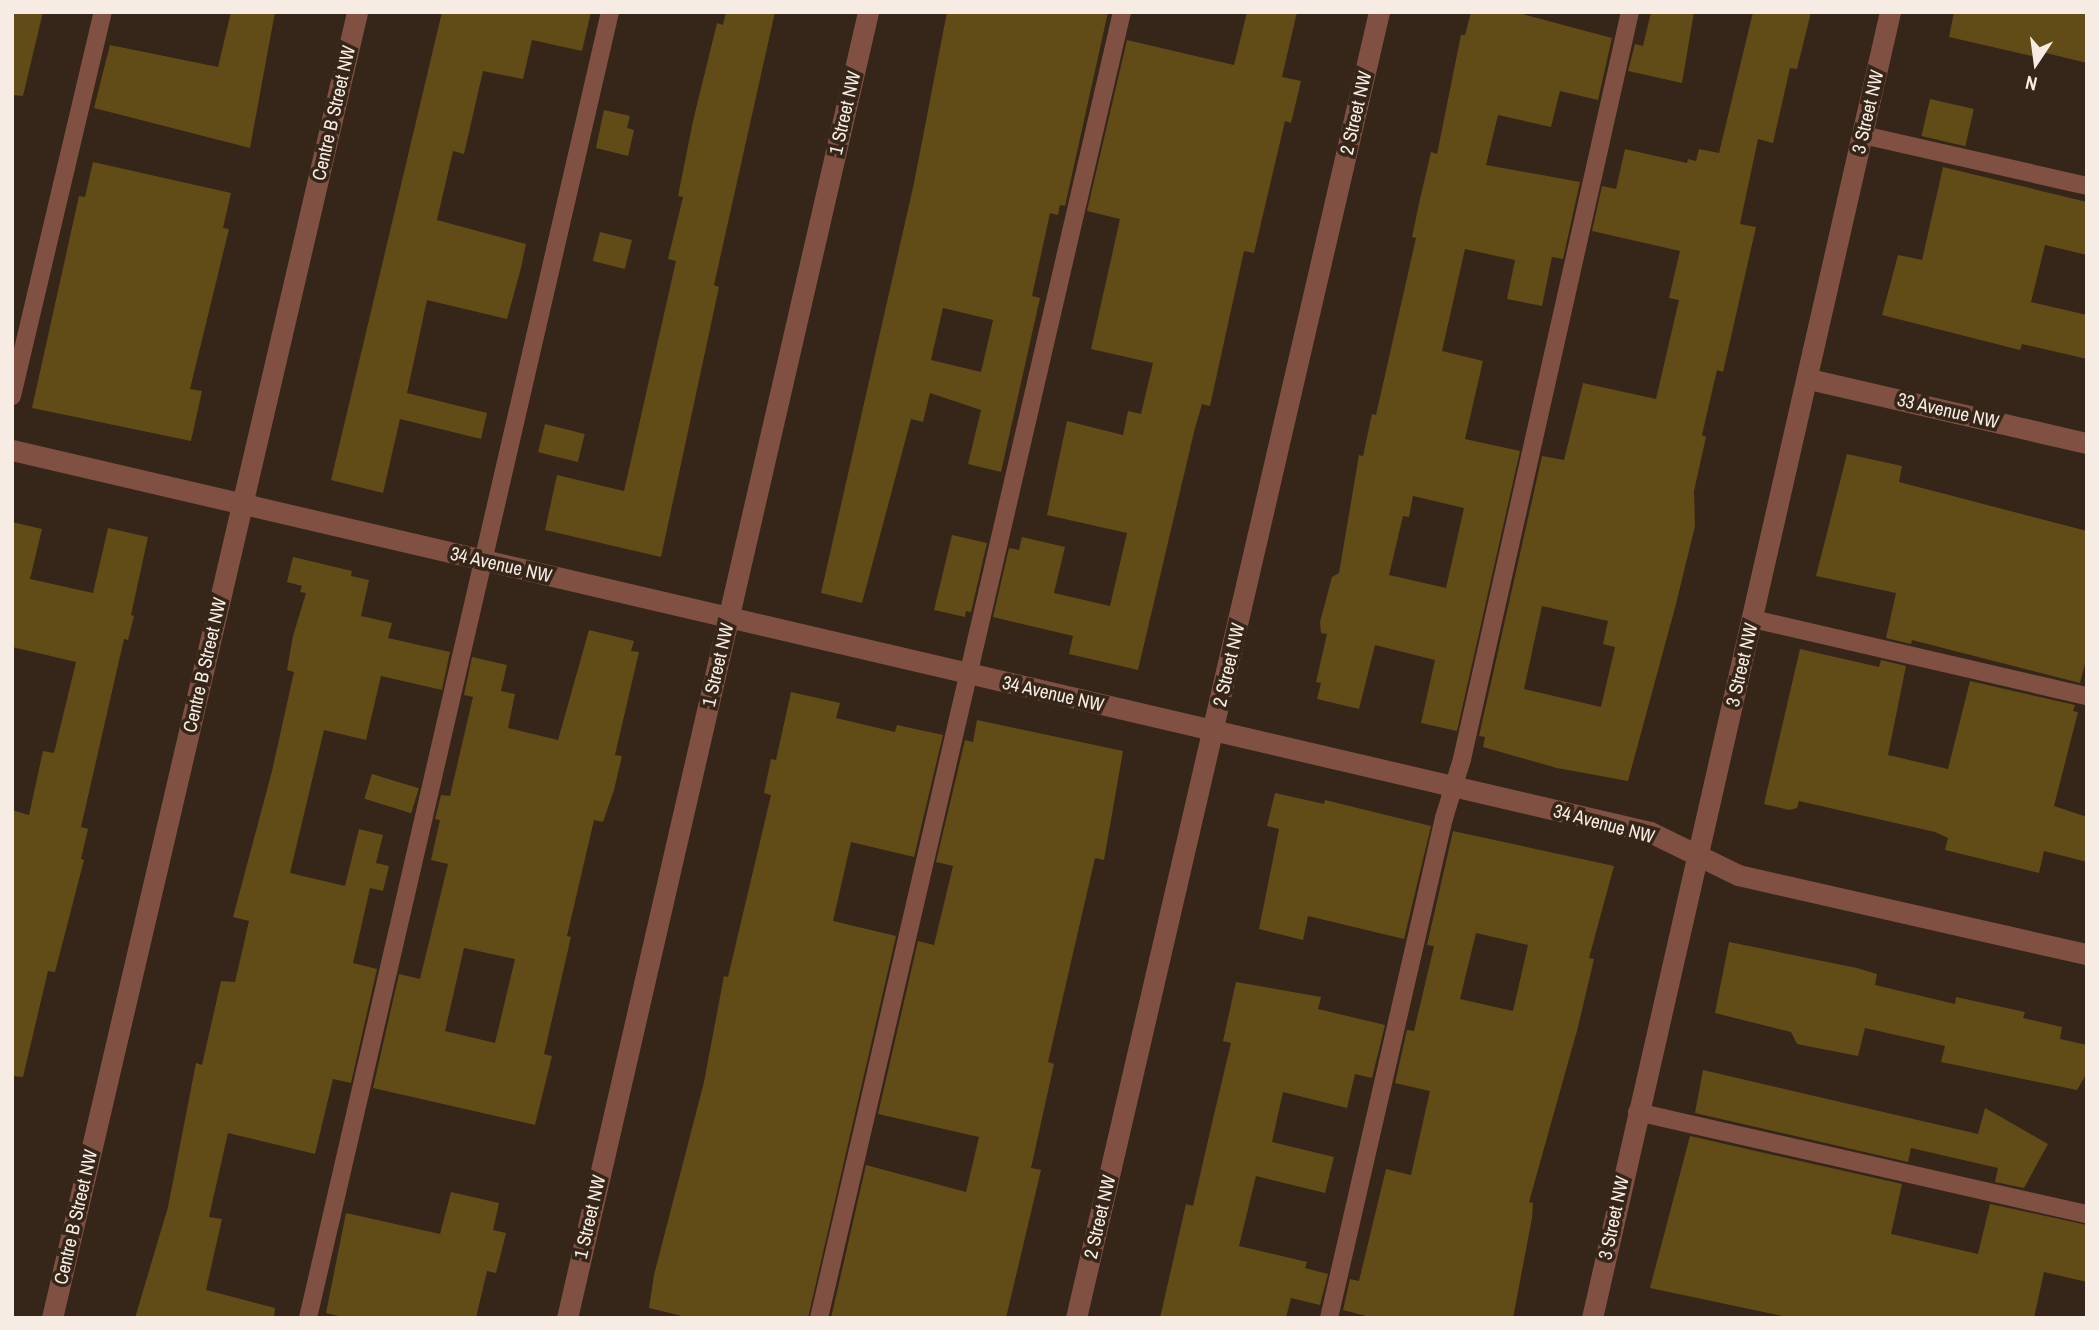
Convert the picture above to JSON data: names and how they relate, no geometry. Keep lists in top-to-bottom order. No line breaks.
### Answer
{"streets":{"street":["3 Street NW","Centre B Street NW","1 Street NW","2 Street NW","33 Avenue NW","34 Avenue NW"]},"crossings":[["3 Street NW","33 Avenue NW"],["3 Street NW","34 Avenue NW"],["Centre B Street NW","34 Avenue NW"],["1 Street NW","34 Avenue NW"],["2 Street NW","34 Avenue NW"]],"north":"bottom"}
